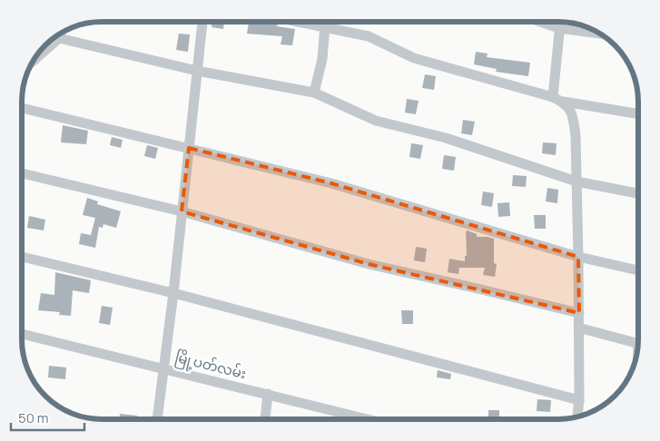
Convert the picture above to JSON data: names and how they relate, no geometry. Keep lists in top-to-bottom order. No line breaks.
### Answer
{"streets":{"street":["မြို့ပတ်လမ်း"]},"scale_bar":"50 m"}
